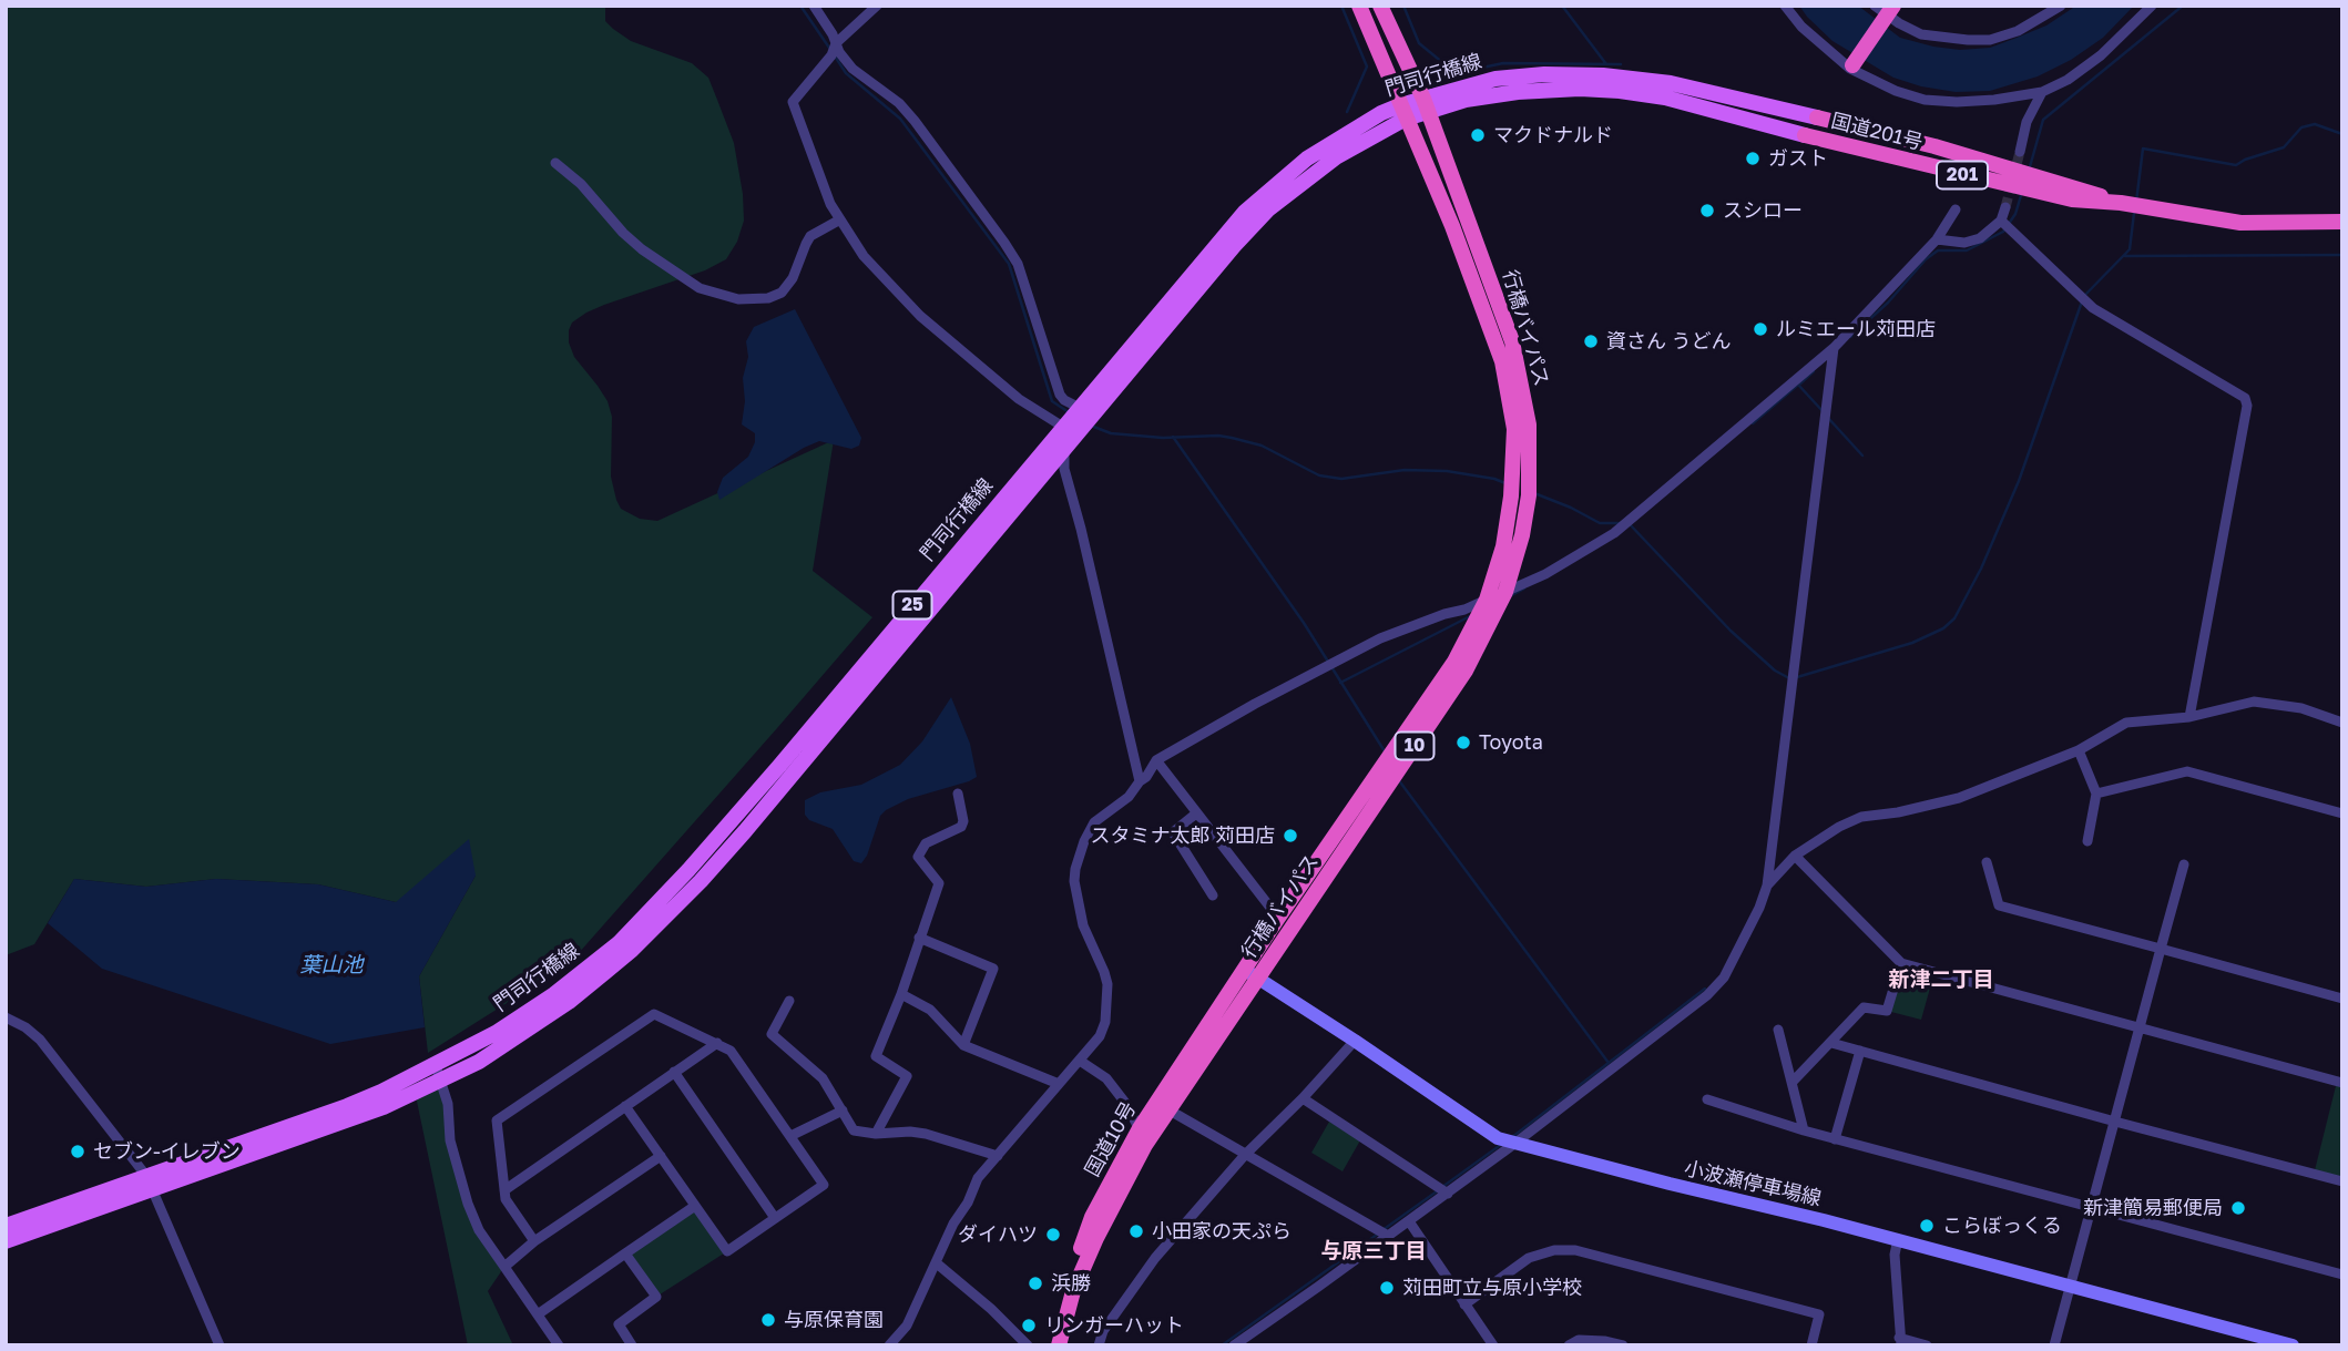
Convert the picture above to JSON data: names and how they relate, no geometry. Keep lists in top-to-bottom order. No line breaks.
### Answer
{"streets":{"highway":["国道201号","201","行橋バイパス","10","国道10号"],"main road":["門司行橋線","25","小波瀬停車場線"]},"crossings":[["門司行橋線","国道201号"],["門司行橋線","行橋バイパス"],["行橋バイパス","国道10号"],["行橋バイパス","小波瀬停車場線"],["国道10号","小波瀬停車場線"]],"districts":["新津二丁目","与原三丁目"],"water":["葉山池"],"places":["マクドナルド","ガスト","スシロー","ルミエール苅田店","資さん うどん","Toyota","スタミナ太郎 苅田店","セブン-イレブン","新津簡易郵便局","こらぼっくる","小田家の天ぷら","ダイハツ","浜勝","苅田町立与原小学校","与原保育園","リンガーハット"]}
